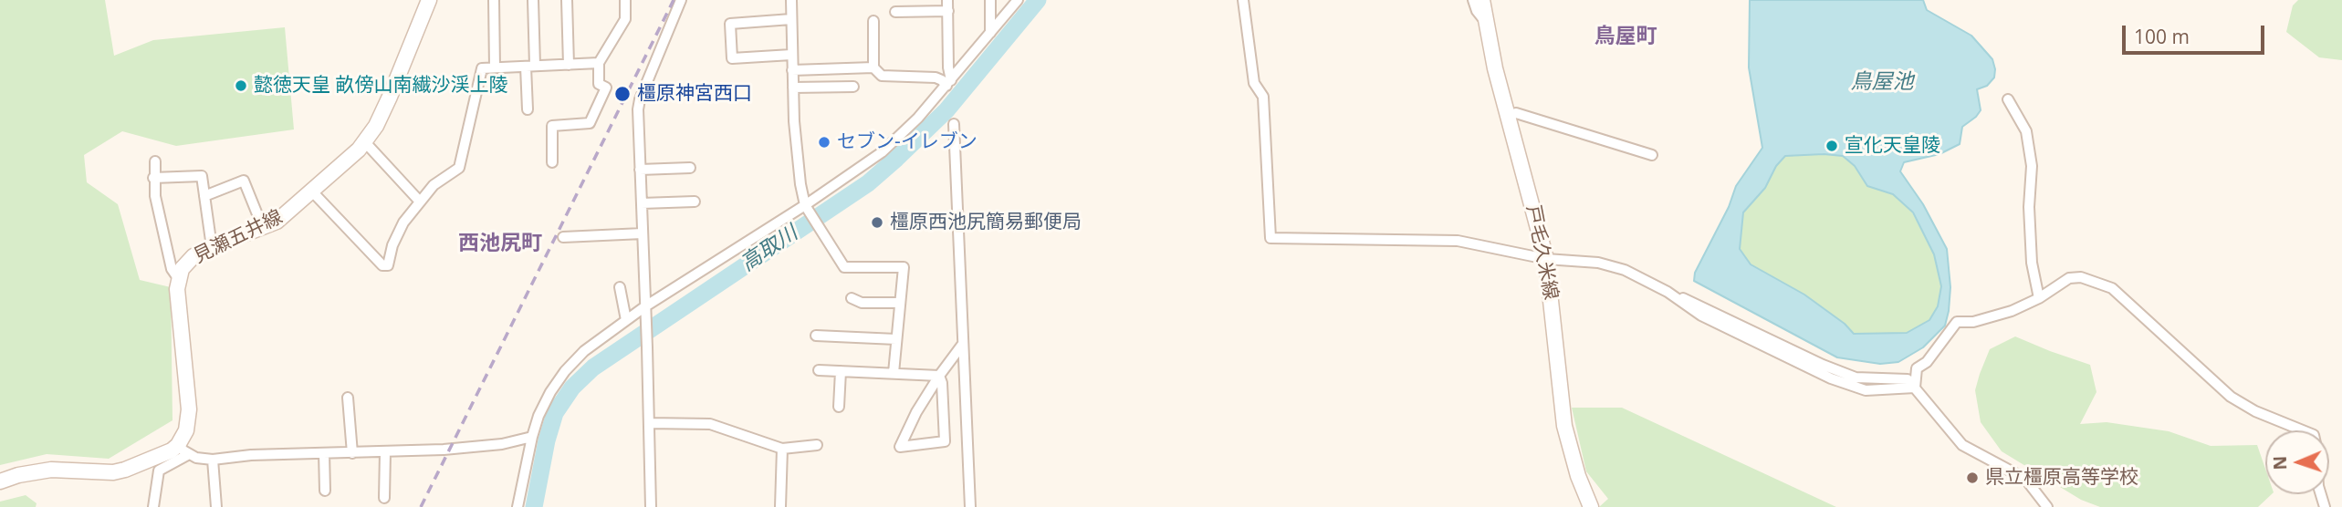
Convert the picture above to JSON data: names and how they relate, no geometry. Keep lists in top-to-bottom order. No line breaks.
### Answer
{"streets":{"main road":["見瀬五井線","戸毛久米線"]},"districts":["鳥屋町","西池尻町"],"water":["鳥屋池","高取川"],"places":["懿徳天皇 畝傍山南繊沙渓上陵","橿原神宮西口","セブン-イレブン","宣化天皇陵","橿原西池尻簡易郵便局","県立橿原高等学校"],"scale_bar":"100 m","north":"left"}
